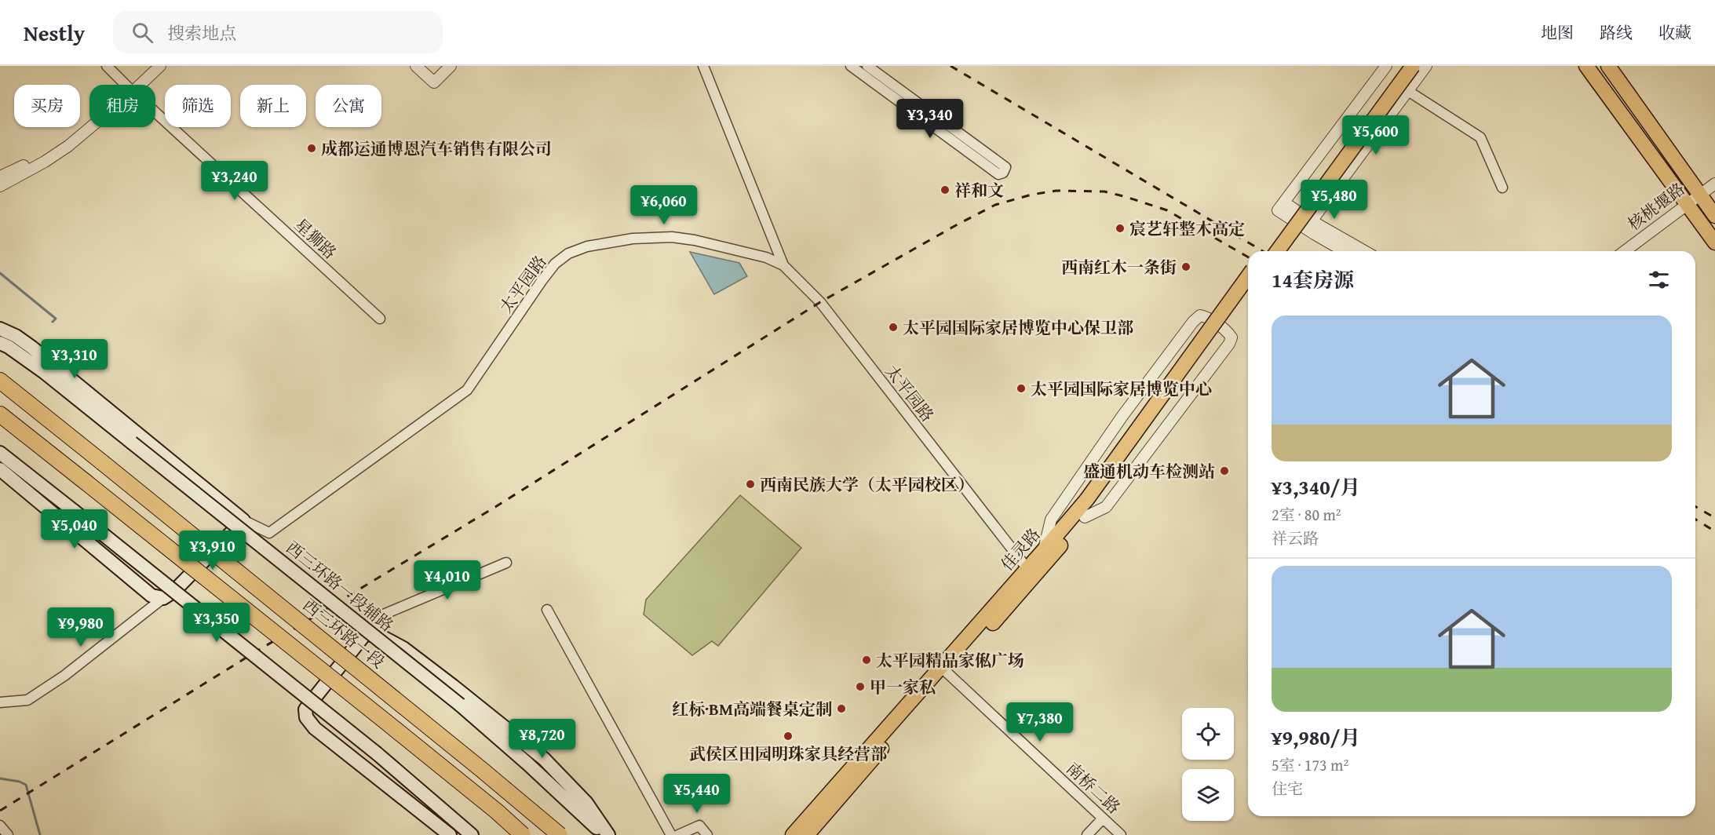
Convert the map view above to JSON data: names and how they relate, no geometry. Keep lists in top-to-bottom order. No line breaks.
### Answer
{"streets":{"highway":["西三环路一段"],"main road":["佳灵路","西三环路一段辅路"],"street":["核桃堰路","星狮路","太平园路","南桥二路"]},"crossings":[["太平园路","佳灵路"],["佳灵路","南桥二路"]],"places":["成都运通博恩汽车销售有限公司","祥和文","宸艺轩整木高定","西南红木一条街","太平园国际家居博览中心保卫部","太平园国际家居博览中心","盛通机动车检测站","西南民族大学（太平园校区）","太平园精品家俬广场","甲一家私","红标·BM高端餐桌定制","武侯区田园明珠家具经营部"],"page":{"header":"Nestly","search":"搜索地点","nav":["地图","路线","收藏"],"chip":["买房","租房","筛选","新上","公寓"],"price":["¥3,340","¥5,600","¥3,240","¥5,480","¥6,060","¥3,310","¥5,040","¥3,910","¥4,010","¥3,350","¥9,980","¥7,380","¥8,720","¥5,440"],"heading":"14套房源","list":[{"name":"¥3,340/月","note":"2室 · 80 m² · 祥云路"},{"name":"¥9,980/月","note":"5室 · 173 m² · 住宅"}]}}
